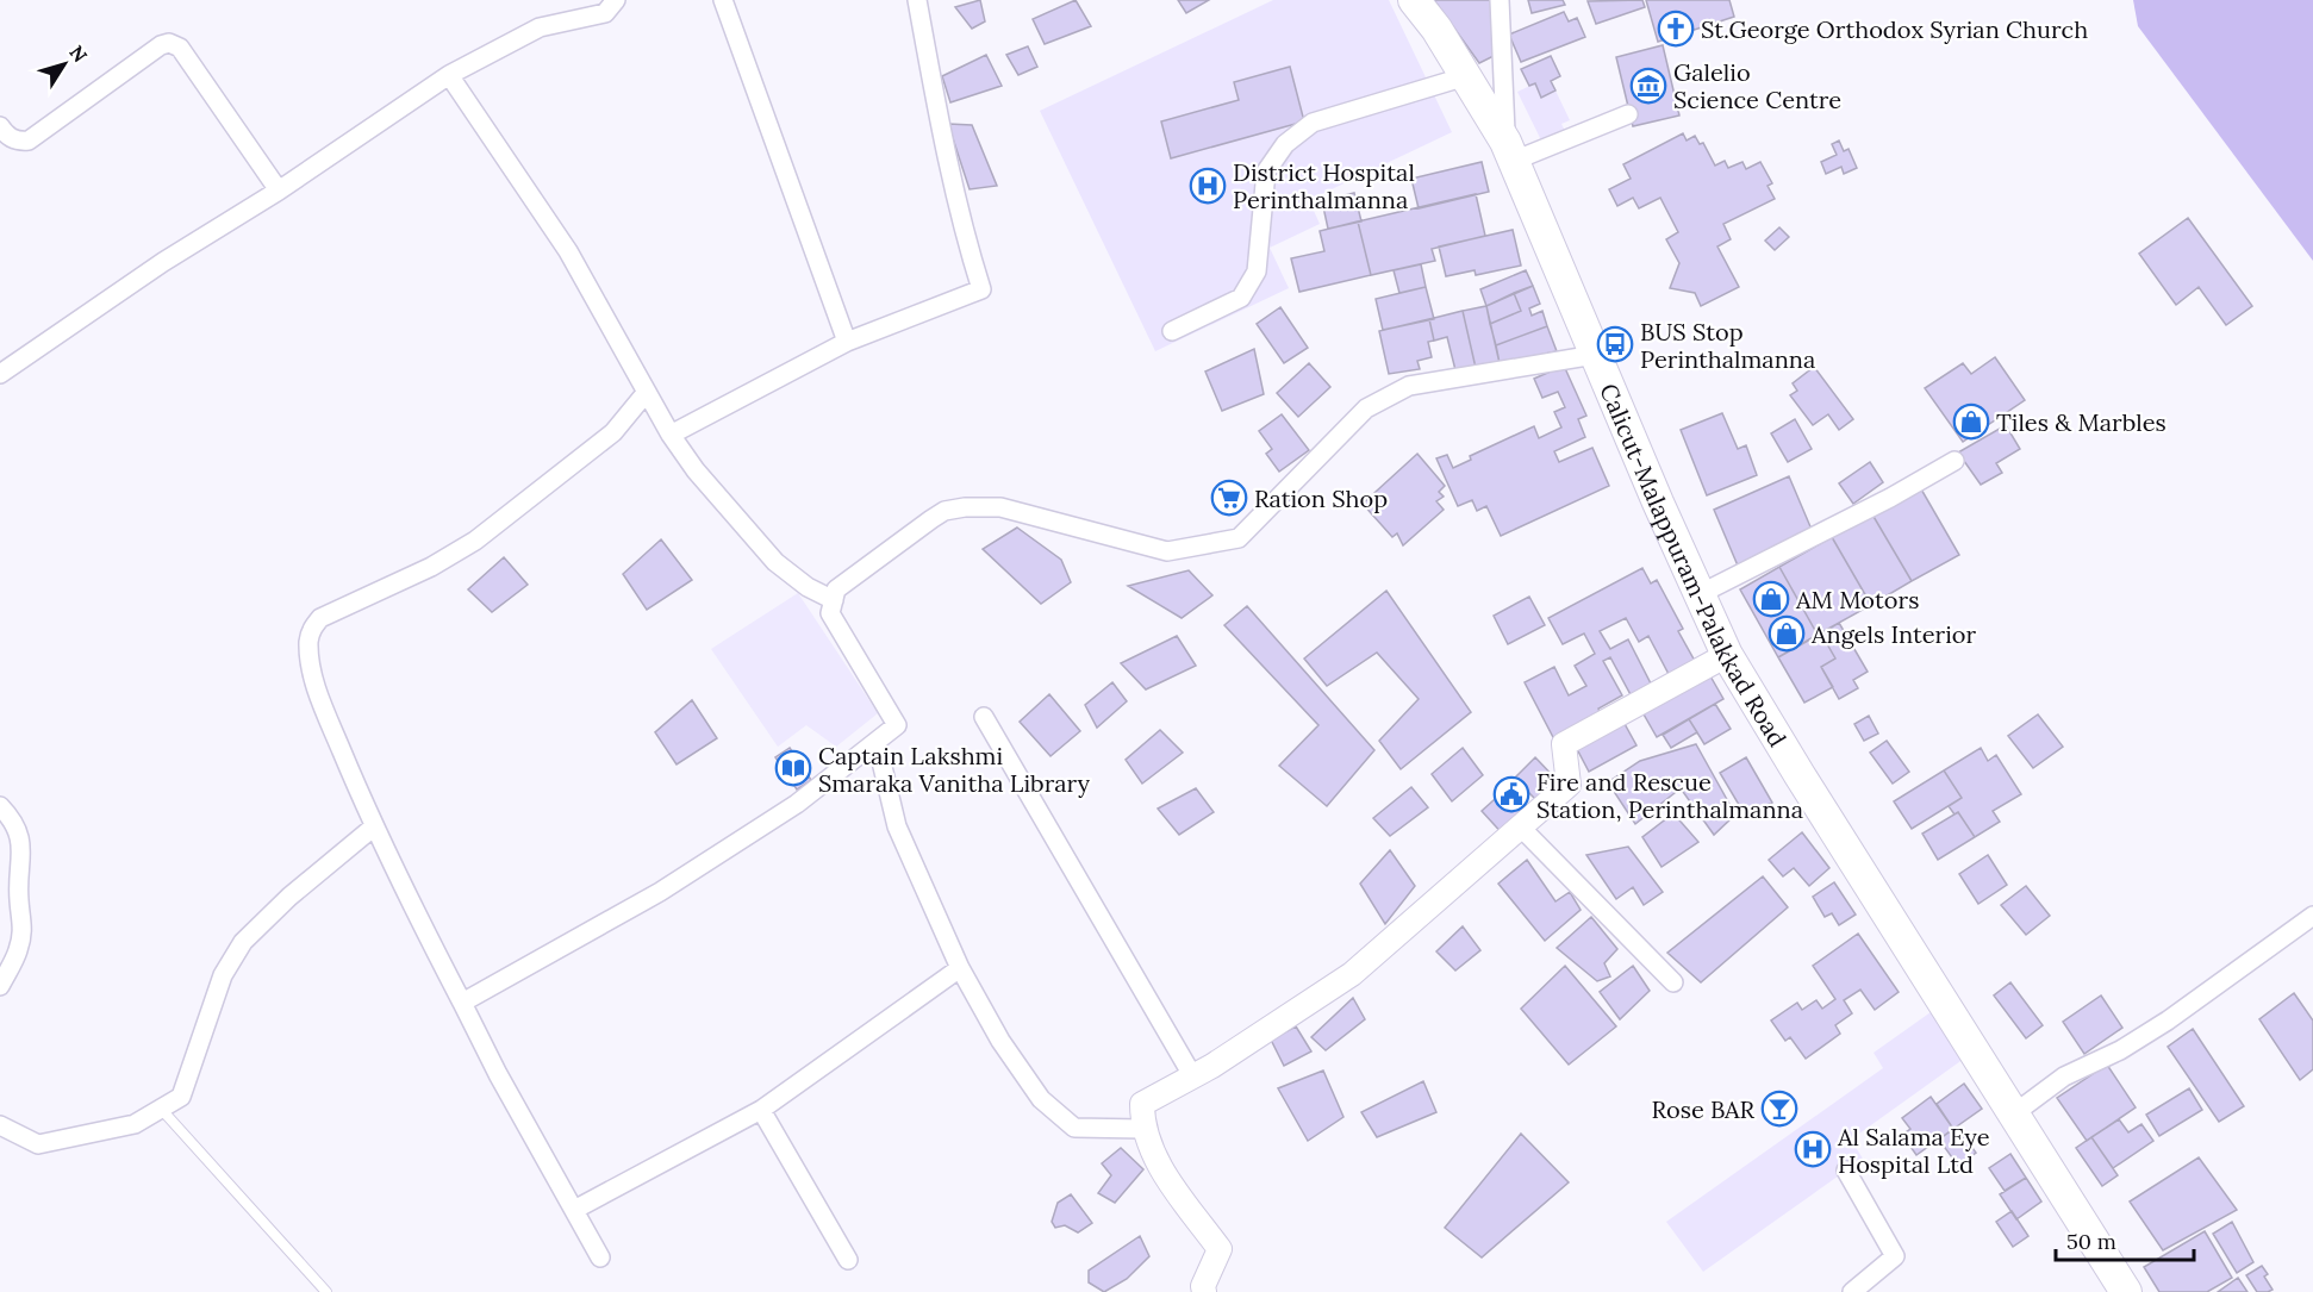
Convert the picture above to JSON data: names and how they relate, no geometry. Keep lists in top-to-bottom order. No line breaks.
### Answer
{"streets":{"highway":["Calicut-Malappuram-Palakkad Road"]},"places":{"church":["St.George Orthodox Syrian Church"],"museum":["Galelio Science Centre"],"hospital":["District Hospital Perinthalmanna","Al Salama Eye Hospital Ltd"],"bus stop":["BUS Stop Perinthalmanna"],"shop":["Tiles & Marbles","AM Motors","Angels Interior"],"supermarket":["Ration Shop"],"library":["Captain Lakshmi Smaraka Vanitha Library"],"public building":["Fire and Rescue Station, Perinthalmanna"],"bar":["Rose BAR"]},"scale_bar":"50 m","north":"top right"}
